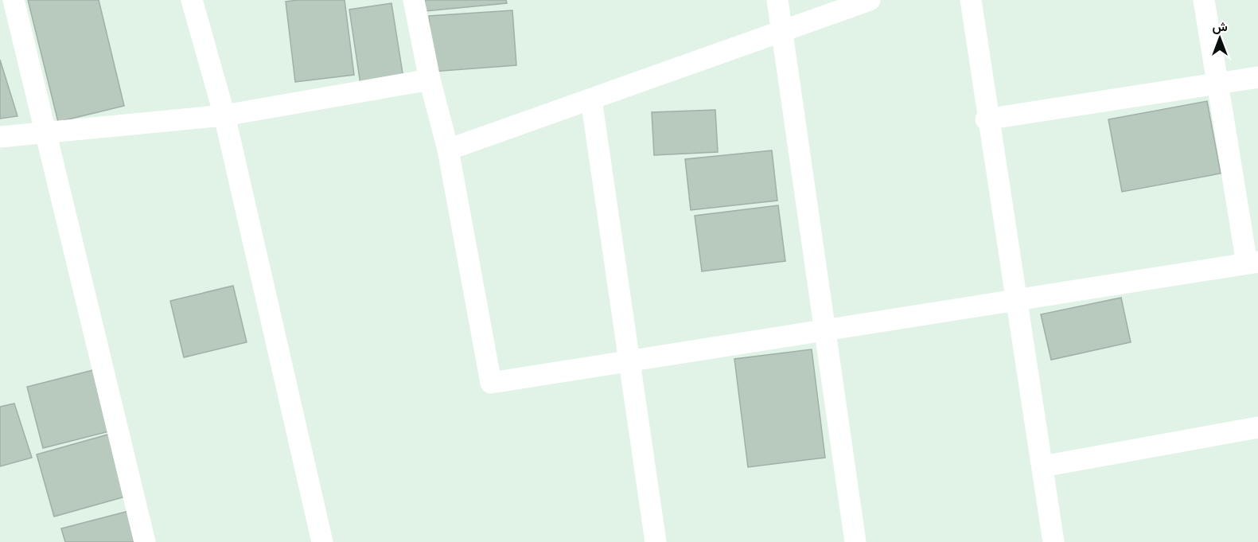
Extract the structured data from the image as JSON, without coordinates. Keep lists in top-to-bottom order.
{
  "north": "top"
}
